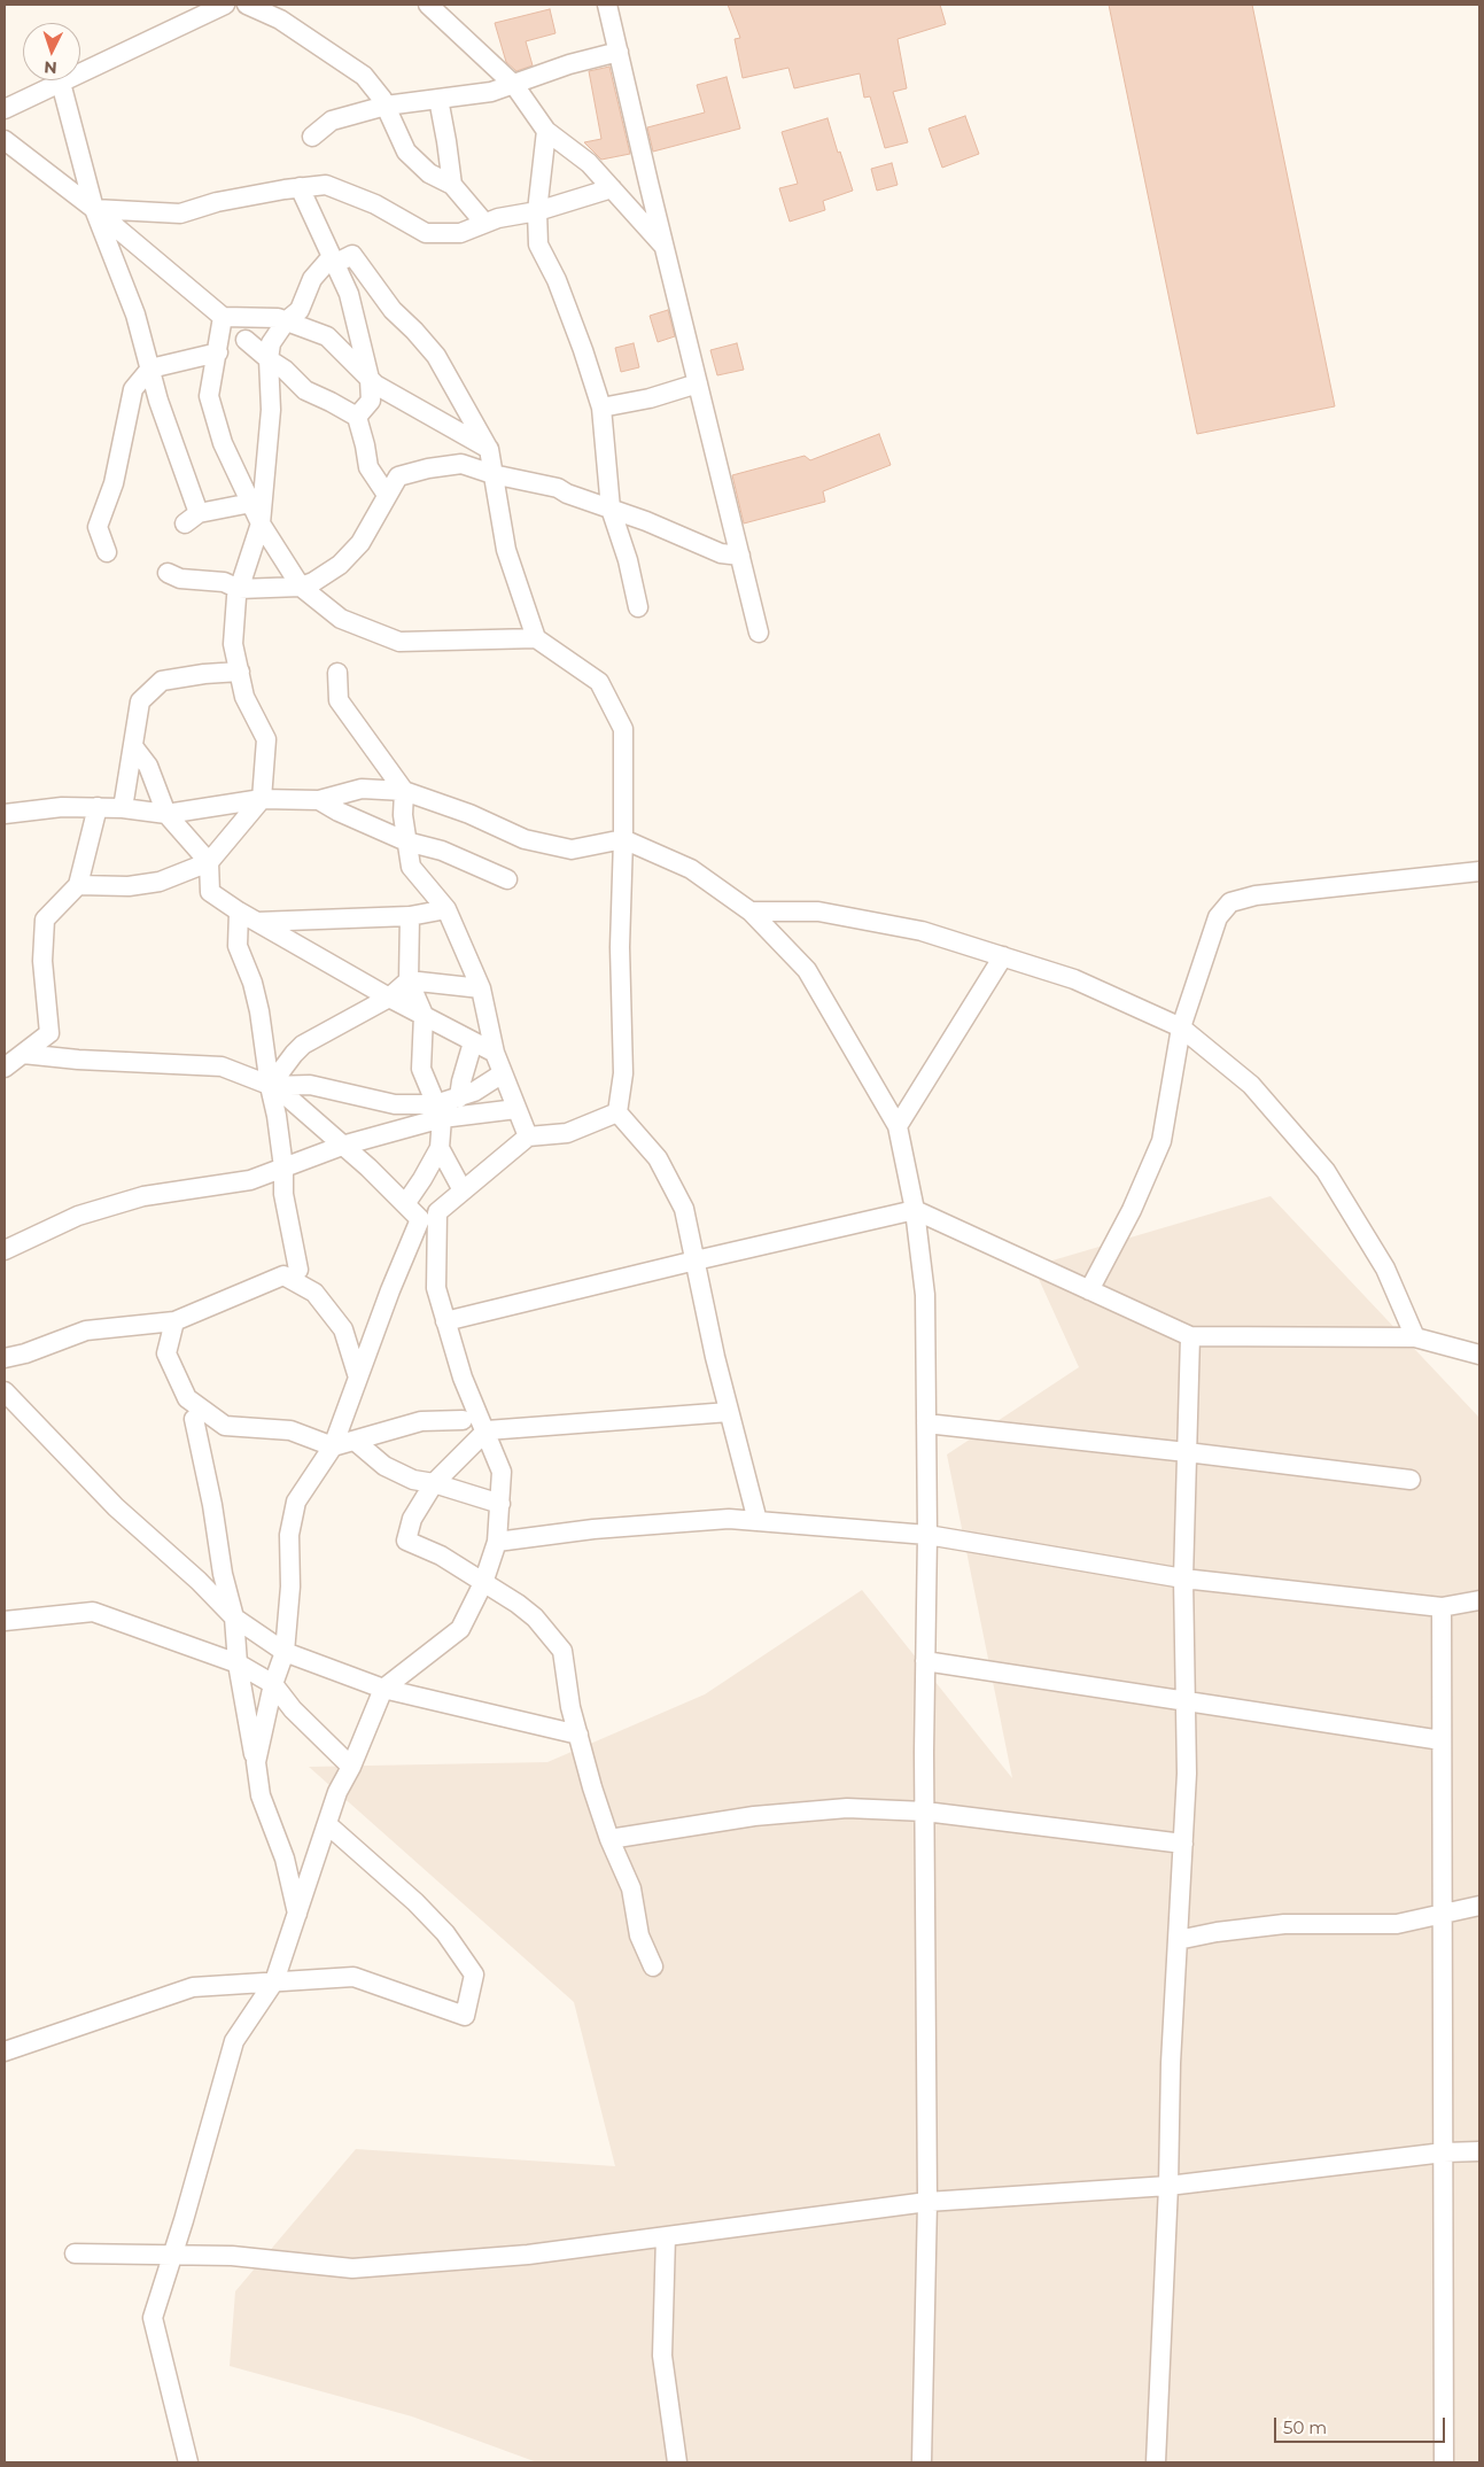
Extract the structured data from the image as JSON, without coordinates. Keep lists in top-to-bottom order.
{
  "scale_bar": "50 m",
  "north": "bottom"
}
